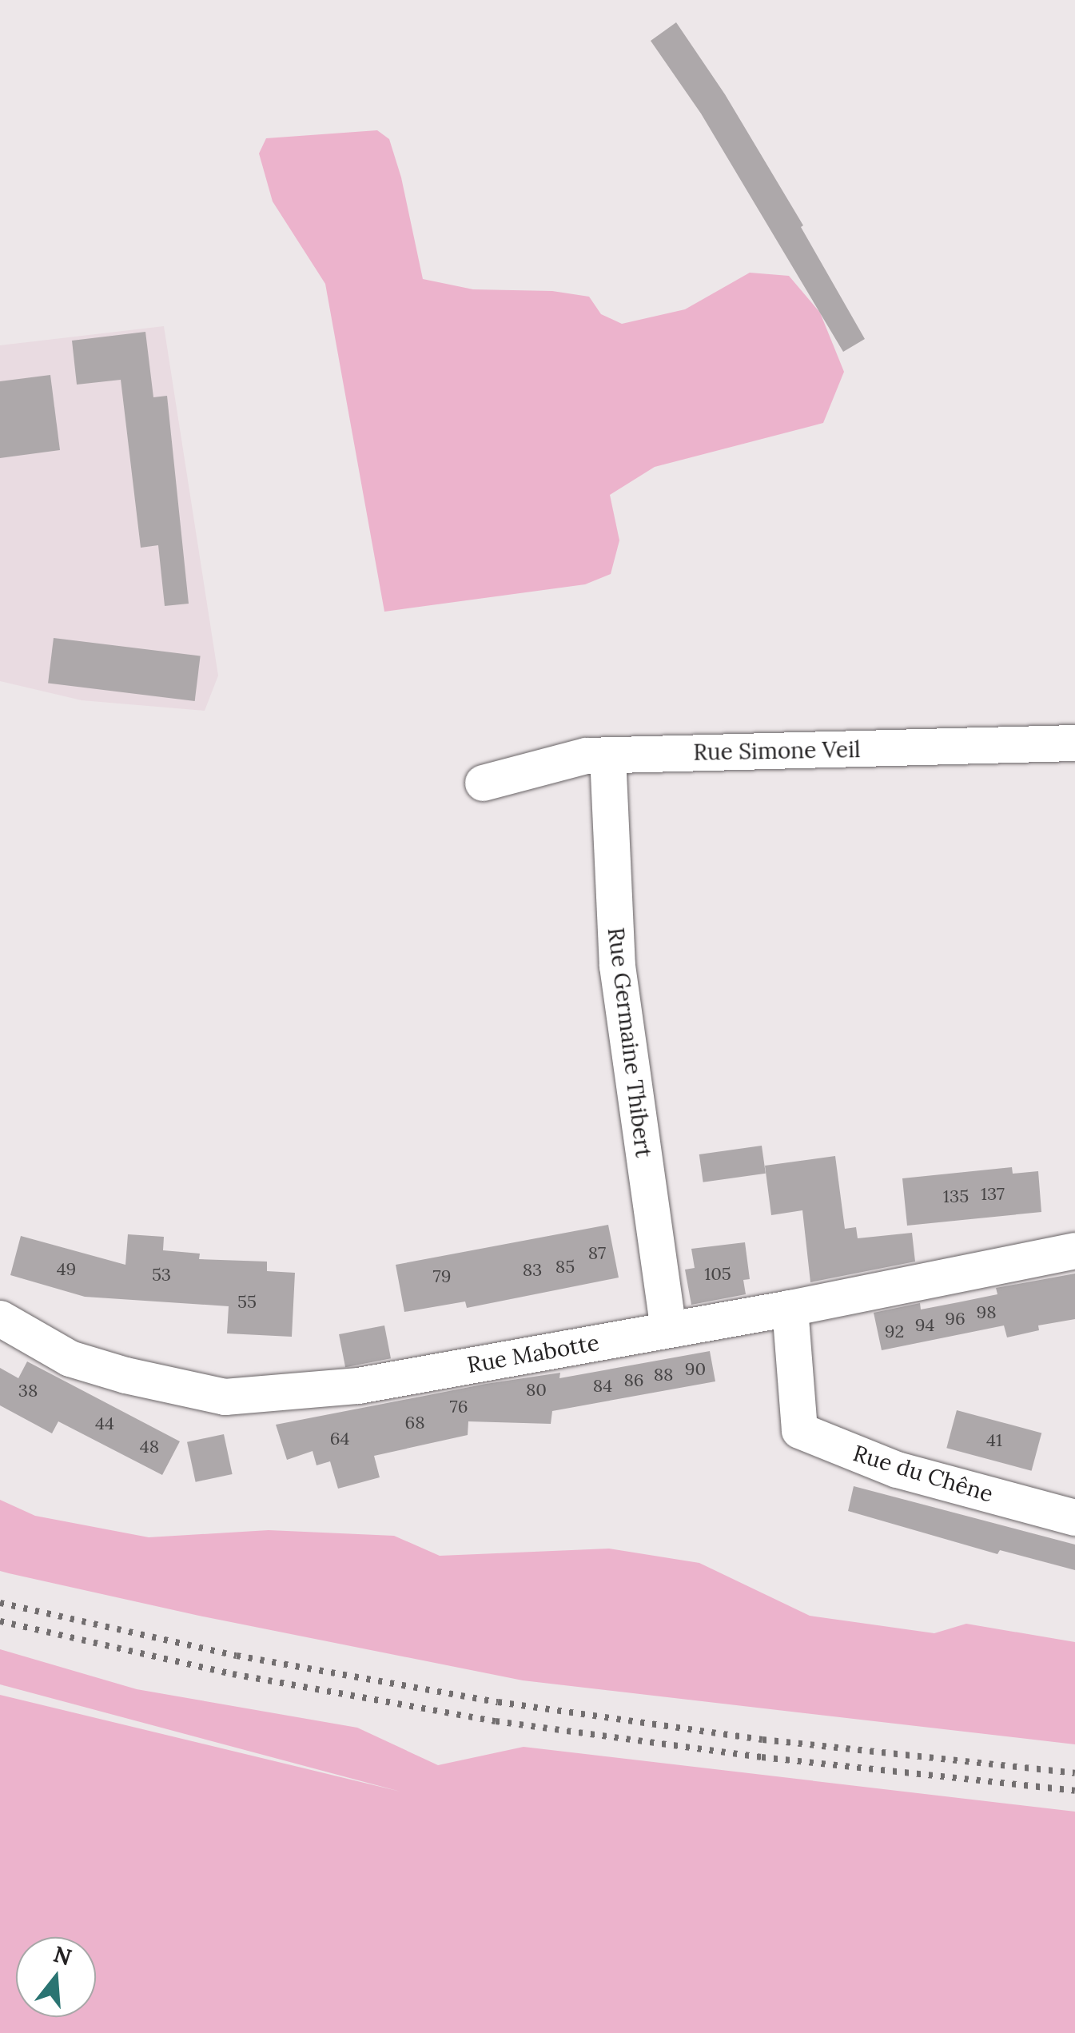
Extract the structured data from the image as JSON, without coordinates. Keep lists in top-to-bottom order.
{
  "streets": {
    "street": [
      "Rue Simone Veil",
      "Rue Germaine Thibert",
      "Rue Mabotte",
      "Rue du Chêne"
    ]
  },
  "crossings": [
    ["Rue Simone Veil", "Rue Germaine Thibert"],
    ["Rue Germaine Thibert", "Rue Mabotte"],
    ["Rue Mabotte", "Rue du Chêne"]
  ],
  "house_numbers": [
    "137",
    "135",
    "87",
    "85",
    "49",
    "83",
    "105",
    "53",
    "79",
    "55",
    "98",
    "96",
    "94",
    "92",
    "90",
    "88",
    "86",
    "84",
    "80",
    "38",
    "76",
    "68",
    "44",
    "64",
    "41",
    "48"
  ],
  "north": "top"
}
